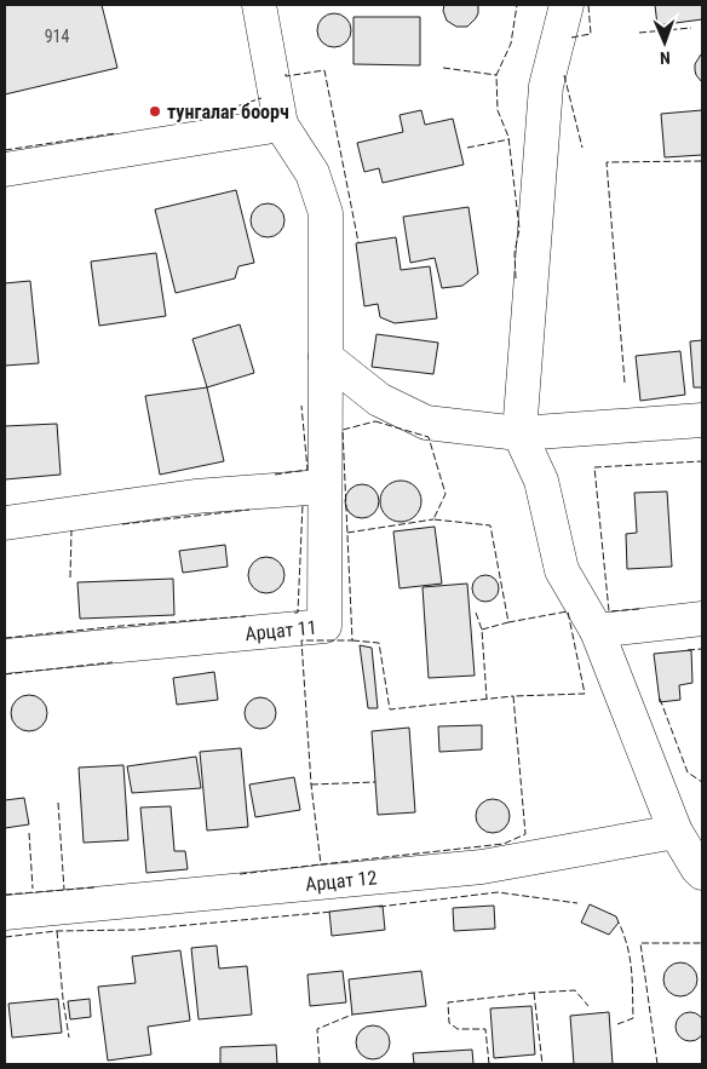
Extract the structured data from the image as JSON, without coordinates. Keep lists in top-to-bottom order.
{
  "streets": {
    "street": ["Арцат 11", "Арцат 12"]
  },
  "places": ["тунгалаг боорч"],
  "house_numbers": ["914"],
  "north": "bottom"
}
